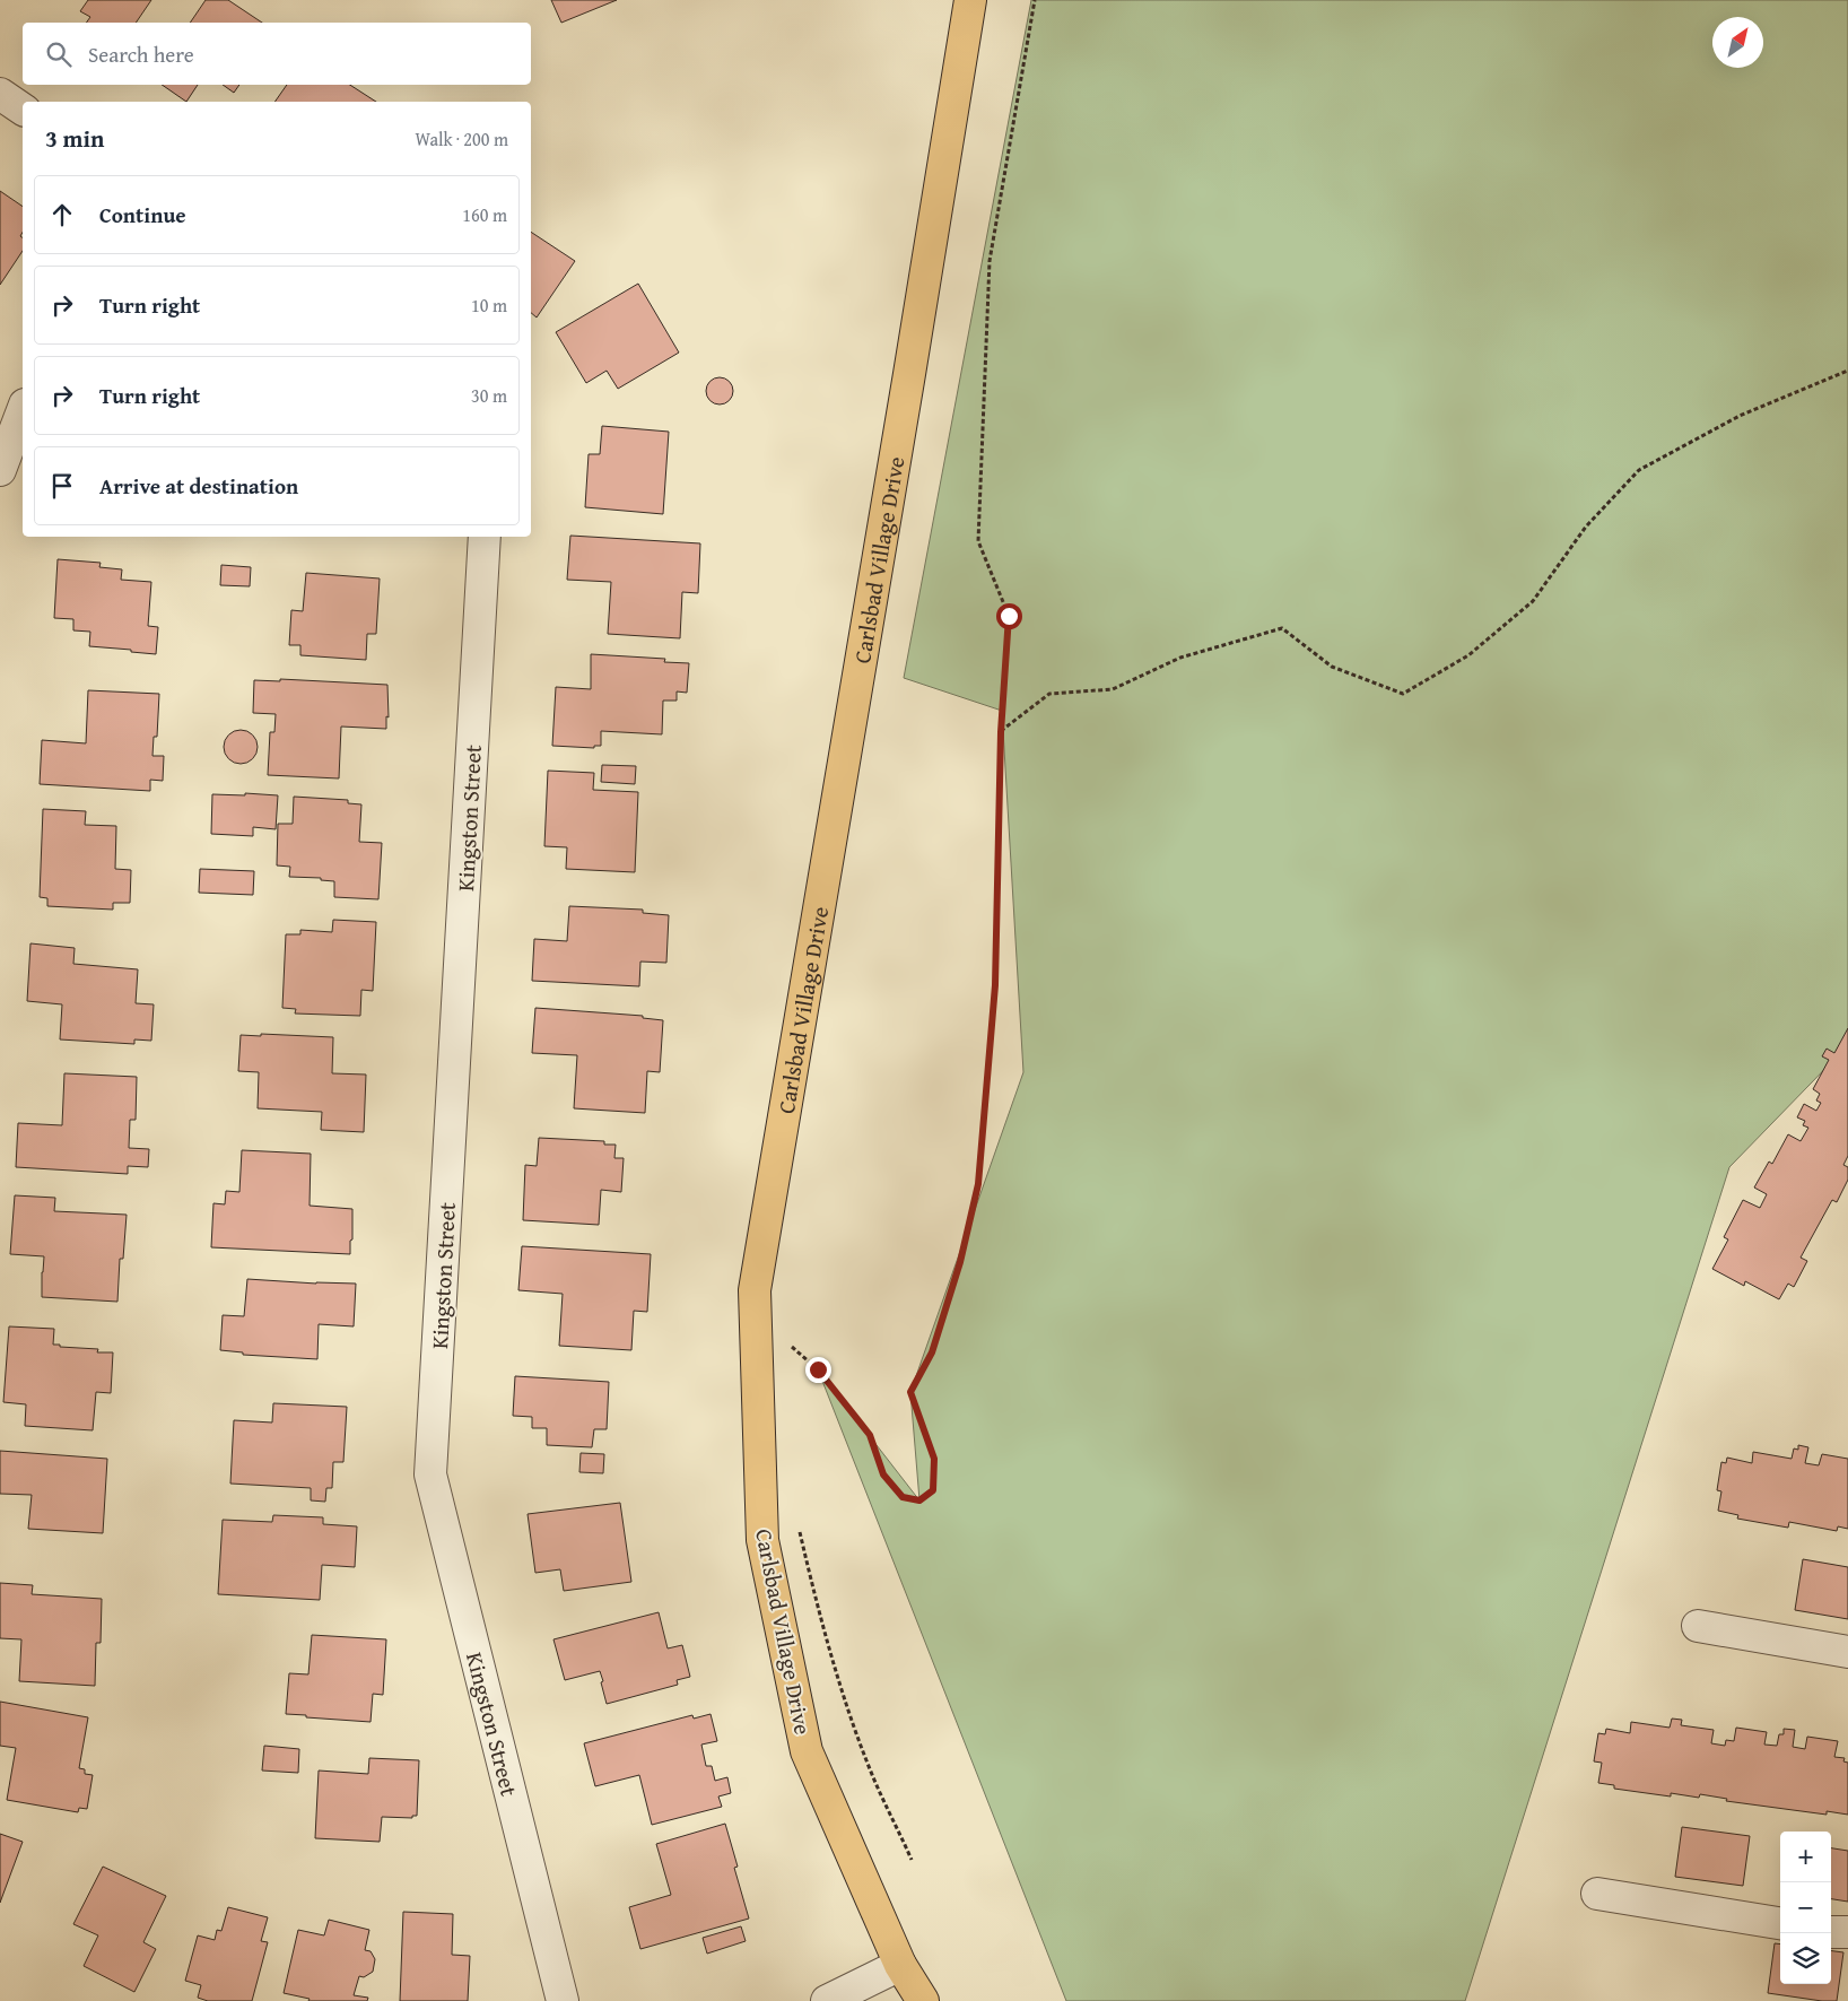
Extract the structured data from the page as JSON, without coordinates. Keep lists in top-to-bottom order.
{
  "streets": {
    "main road": ["Carlsbad Village Drive"],
    "street": ["Kingston Street"]
  },
  "north": "top right",
  "page": {
    "search": "Search here",
    "heading": ["3 min", "Walk · 200 m"],
    "list": [
      ["Continue", "160 m"],
      ["Turn right", "10 m"],
      ["Turn right", "30 m"],
      "Arrive at destination"
    ],
    "map_buttons": ["+", "−"]
  }
}
